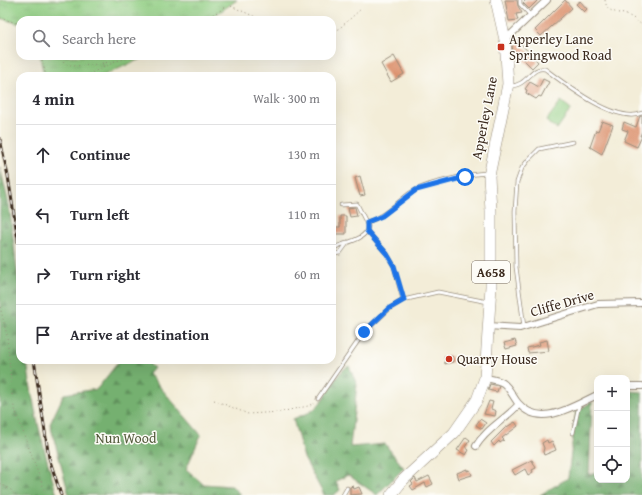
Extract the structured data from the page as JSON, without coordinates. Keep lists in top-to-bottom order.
{
  "streets": {
    "highway": ["Apperley Lane", "A658"],
    "street": ["Cliffe Drive"]
  },
  "crossings": [
    ["Apperley Lane", "Cliffe Drive"]
  ],
  "parks": ["Nun Wood"],
  "places": {
    "transit": ["Apperley Lane Springwood Road"],
    "other": ["Quarry House"]
  },
  "page": {
    "search": "Search here",
    "heading": ["4 min", "Walk · 300 m"],
    "list": [
      ["Continue", "130 m"],
      ["Turn left", "110 m"],
      ["Turn right", "60 m"],
      "Arrive at destination"
    ],
    "map_buttons": ["+", "−"]
  }
}
